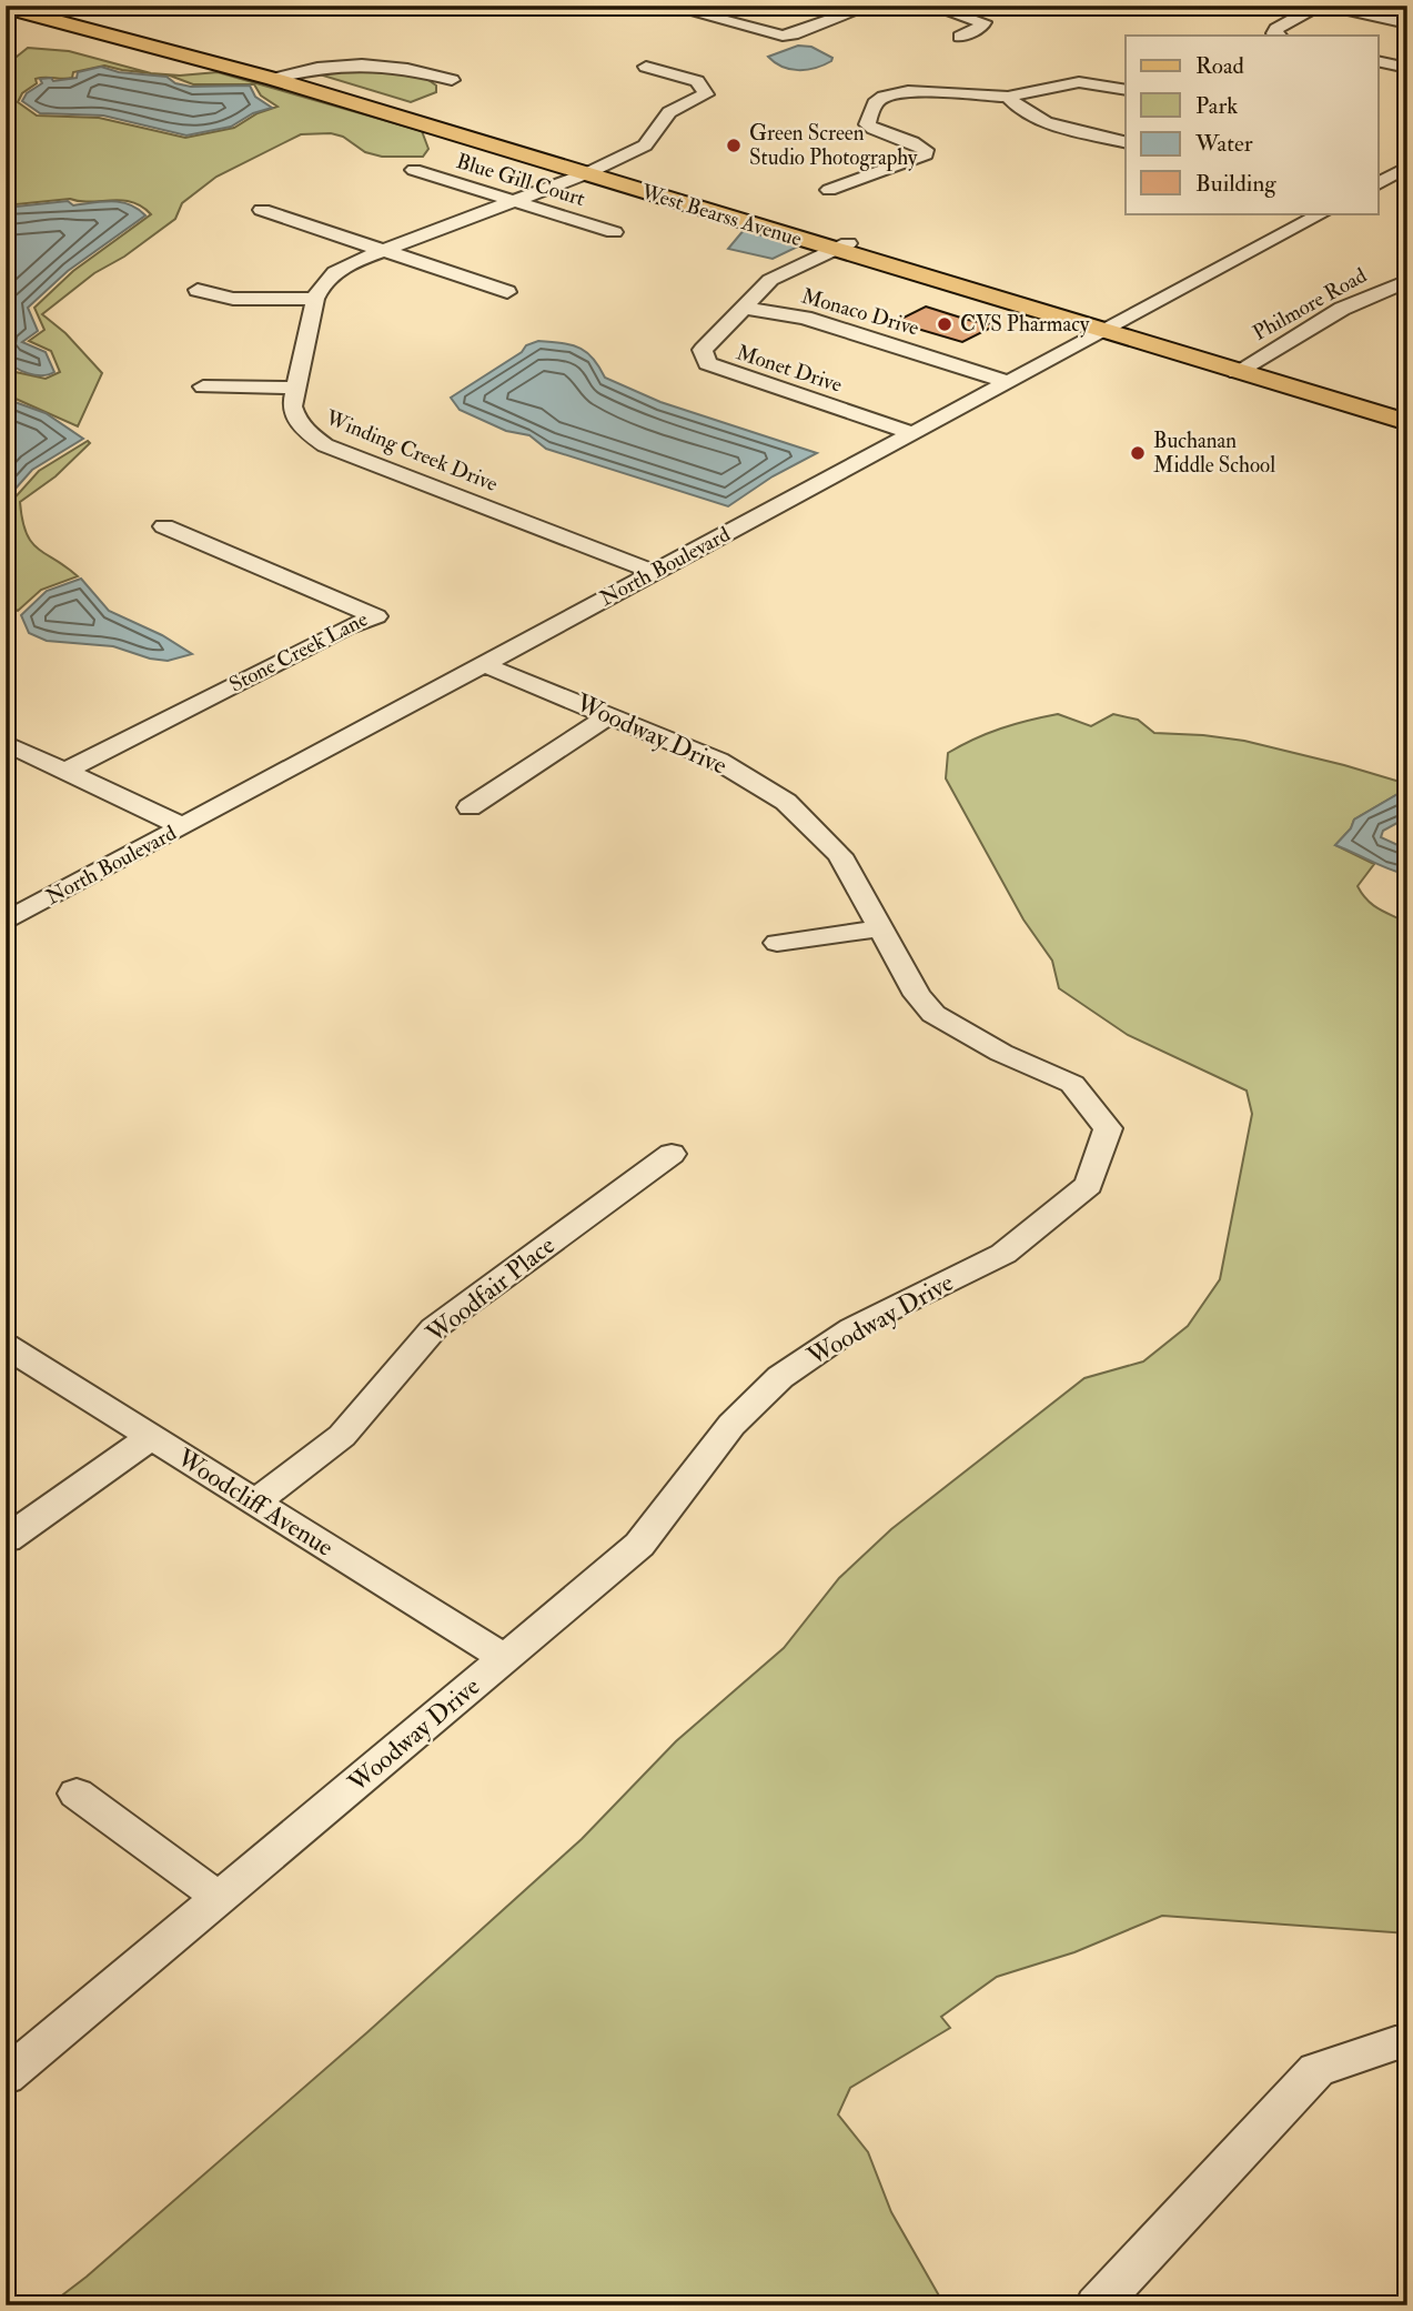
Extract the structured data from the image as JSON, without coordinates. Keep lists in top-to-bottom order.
{
  "streets": {
    "main road": ["West Bearss Avenue"],
    "street": [
      "Blue Gill Court",
      "Philmore Road",
      "Monaco Drive",
      "Monet Drive",
      "Winding Creek Drive",
      "North Boulevard",
      "Stone Creek Lane",
      "Woodway Drive",
      "Woodfair Place",
      "Woodcliff Avenue"
    ]
  },
  "crossings": [
    ["Blue Gill Court", "Winding Creek Drive"],
    ["West Bearss Avenue", "Philmore Road"],
    ["West Bearss Avenue", "Monet Drive"],
    ["West Bearss Avenue", "Winding Creek Drive"],
    ["West Bearss Avenue", "North Boulevard"],
    ["Monaco Drive", "Monet Drive"],
    ["Monaco Drive", "North Boulevard"],
    ["Monet Drive", "North Boulevard"],
    ["Winding Creek Drive", "North Boulevard"],
    ["North Boulevard", "Woodway Drive"],
    ["Woodway Drive", "Woodcliff Avenue"],
    ["Woodfair Place", "Woodcliff Avenue"]
  ],
  "places": ["Green Screen Studio Photography", "CVS Pharmacy", "Buchanan Middle School"],
  "legend": [
    "Road",
    "Park",
    "Water",
    "Building"
  ]
}
